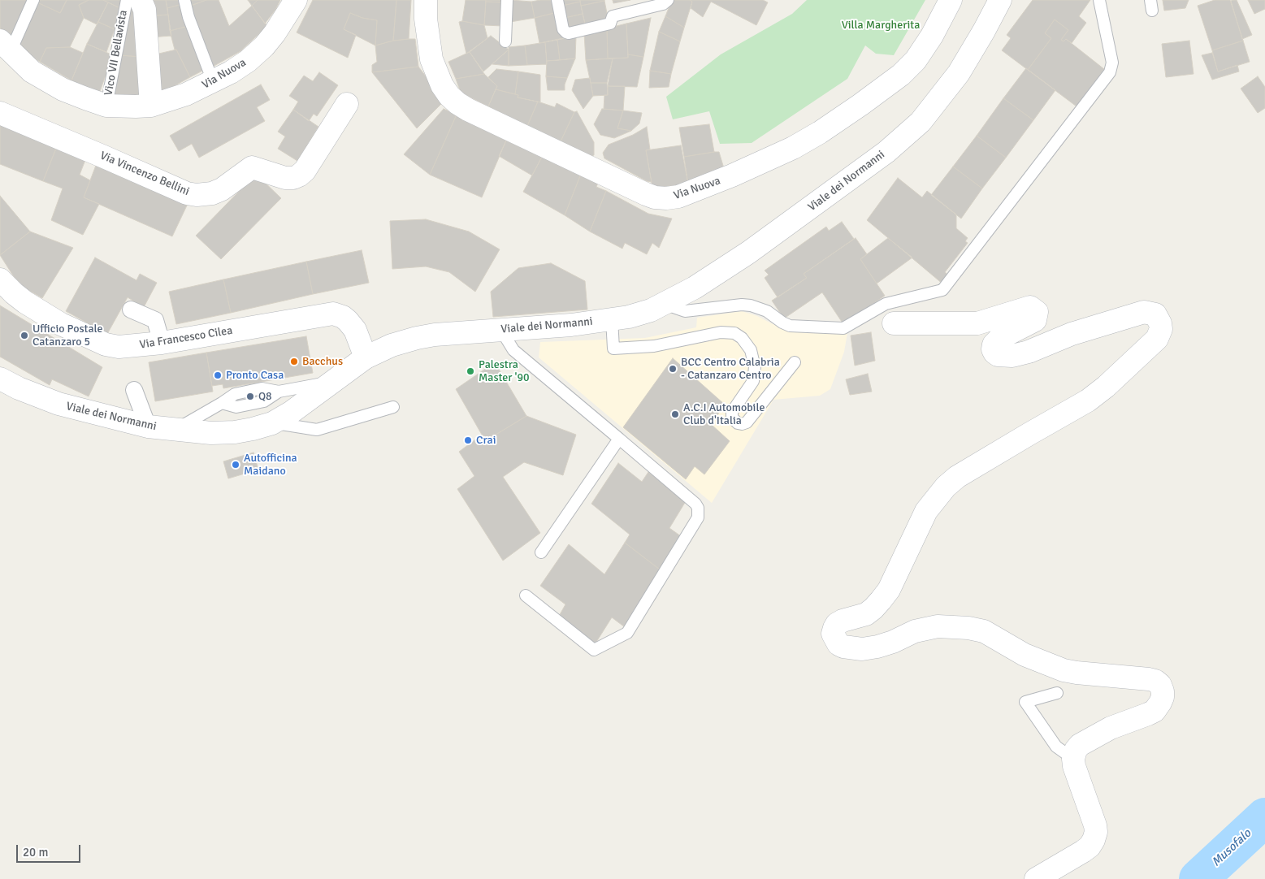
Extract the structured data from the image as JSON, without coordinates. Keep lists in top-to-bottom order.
{
  "streets": {
    "street": [
      "Via Nuova",
      "Via Vincenzo Bellini",
      "Viale dei Normanni",
      "Via Francesco Cilea"
    ],
    "lane": ["Vico VII Bellavista"]
  },
  "crossings": [
    ["Vico VII Bellavista", "Via Nuova"],
    ["Viale dei Normanni", "Via Francesco Cilea"]
  ],
  "water": ["Musofalo"],
  "parks": ["Villa Margherita"],
  "places": [
    "Ufficio Postale Catanzaro 5",
    "Bacchus",
    "BCC Centro Calabria - Catanzaro Centro",
    "Palestra Master '90",
    "Pronto Casa",
    "Q8",
    "A.C.I Automobile Club d'Italia",
    "Crai",
    "Autofficina Maidano"
  ],
  "scale_bar": "20 m"
}
